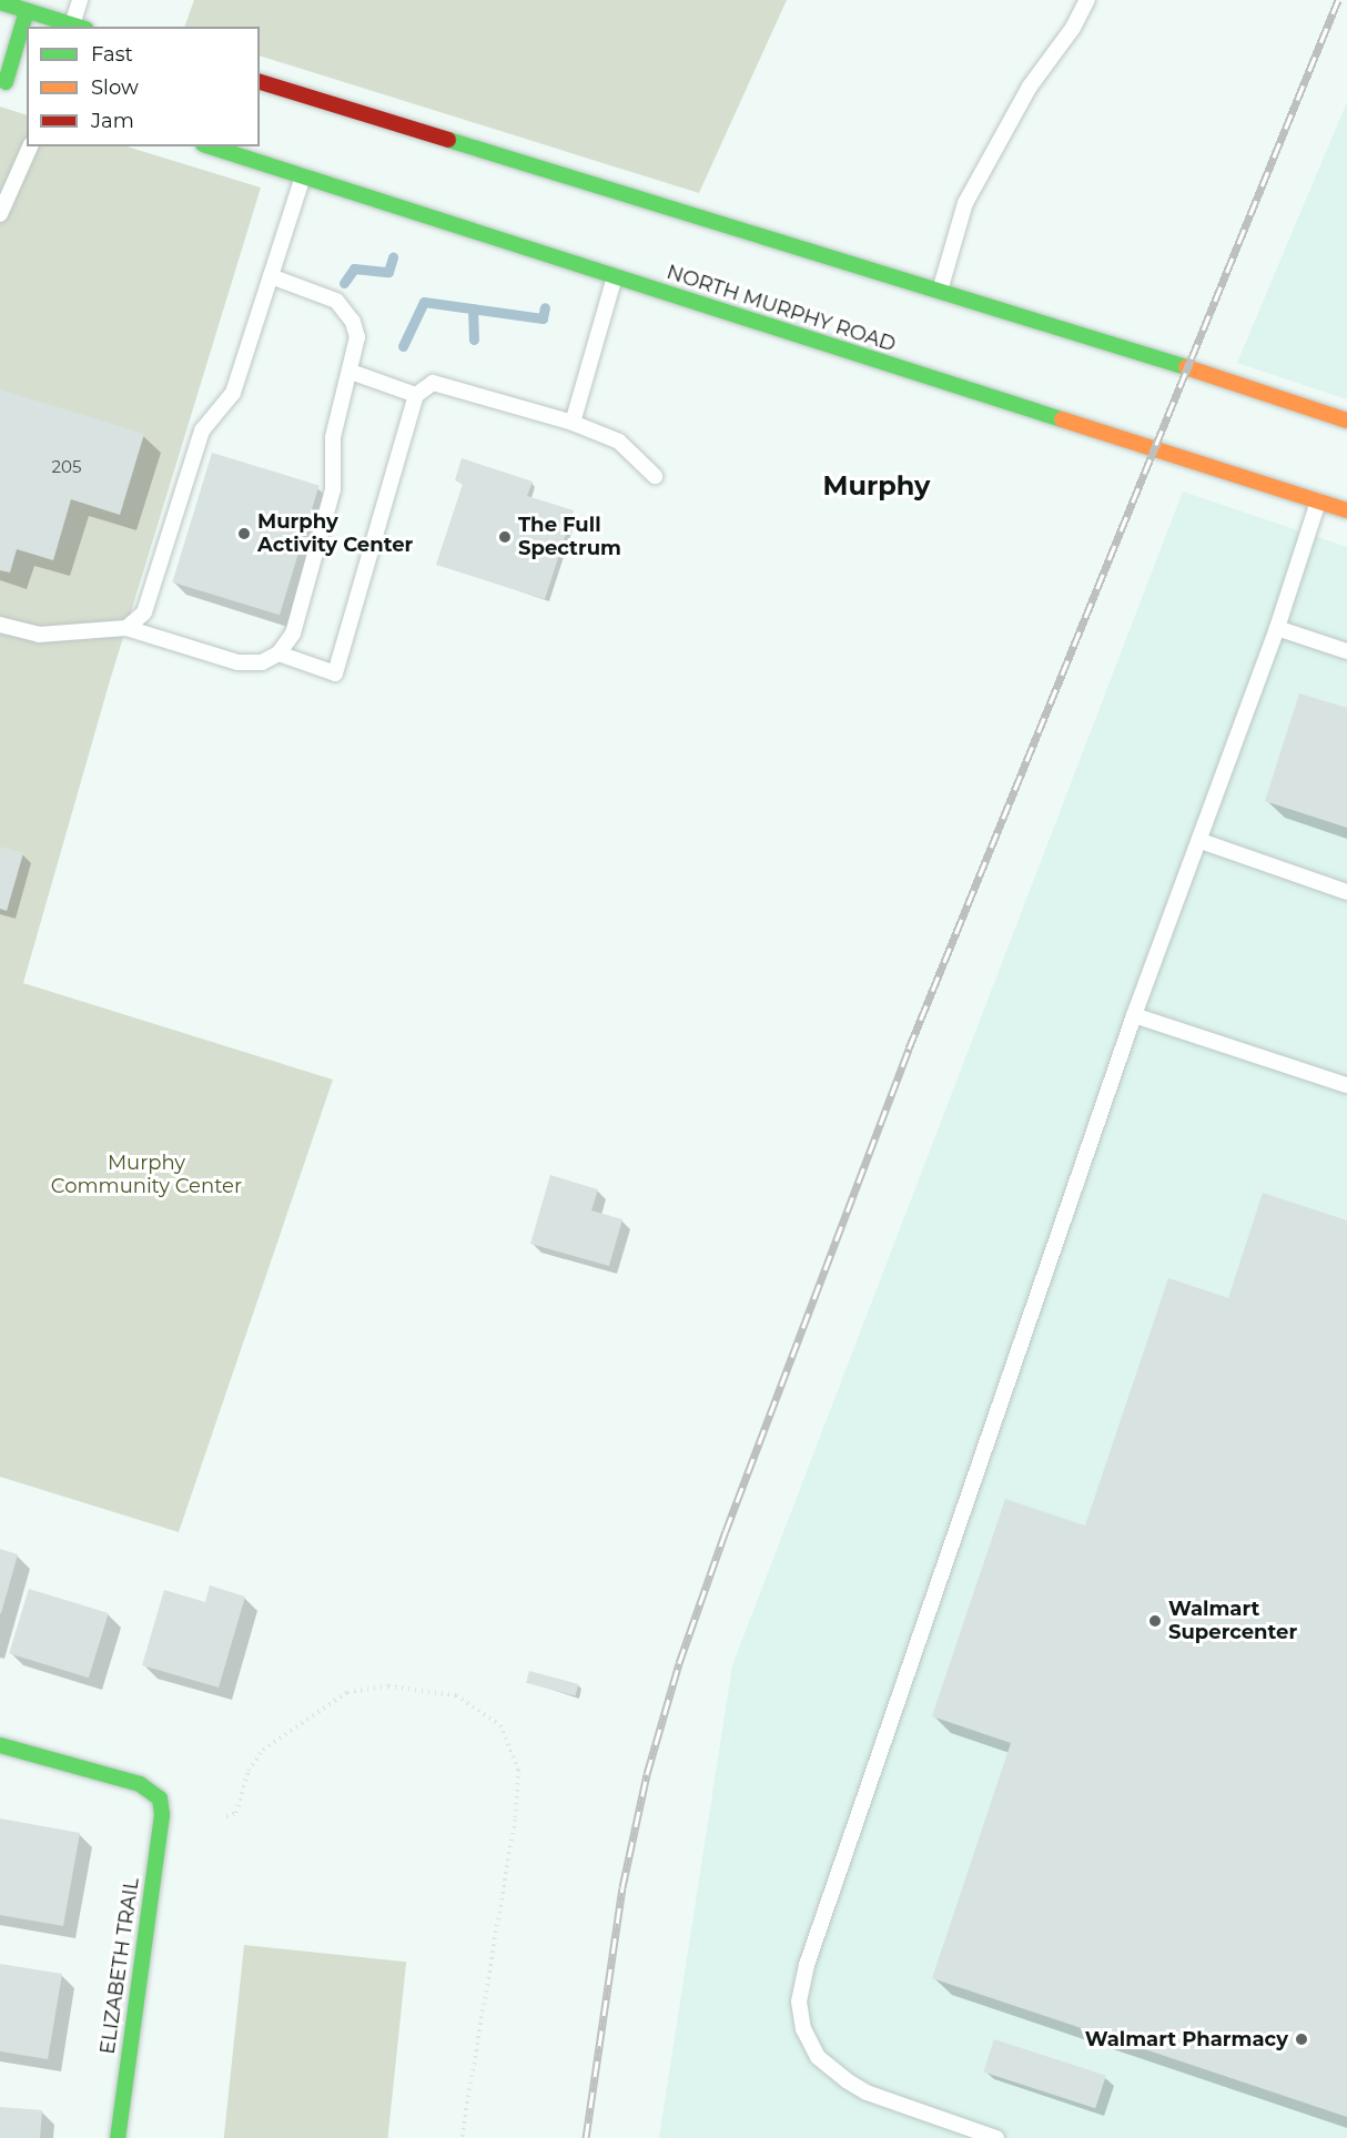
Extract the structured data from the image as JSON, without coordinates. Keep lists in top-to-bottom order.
{
  "streets": {
    "main road": ["NORTH MURPHY ROAD", "ELIZABETH TRAIL"]
  },
  "districts": ["Murphy"],
  "parks": ["Murphy Community Center"],
  "places": [
    "Murphy Activity Center",
    "The Full Spectrum",
    "Walmart Supercenter",
    "Walmart Pharmacy"
  ],
  "house_numbers": ["205"],
  "legend": ["Fast", "Slow", "Jam"]
}
